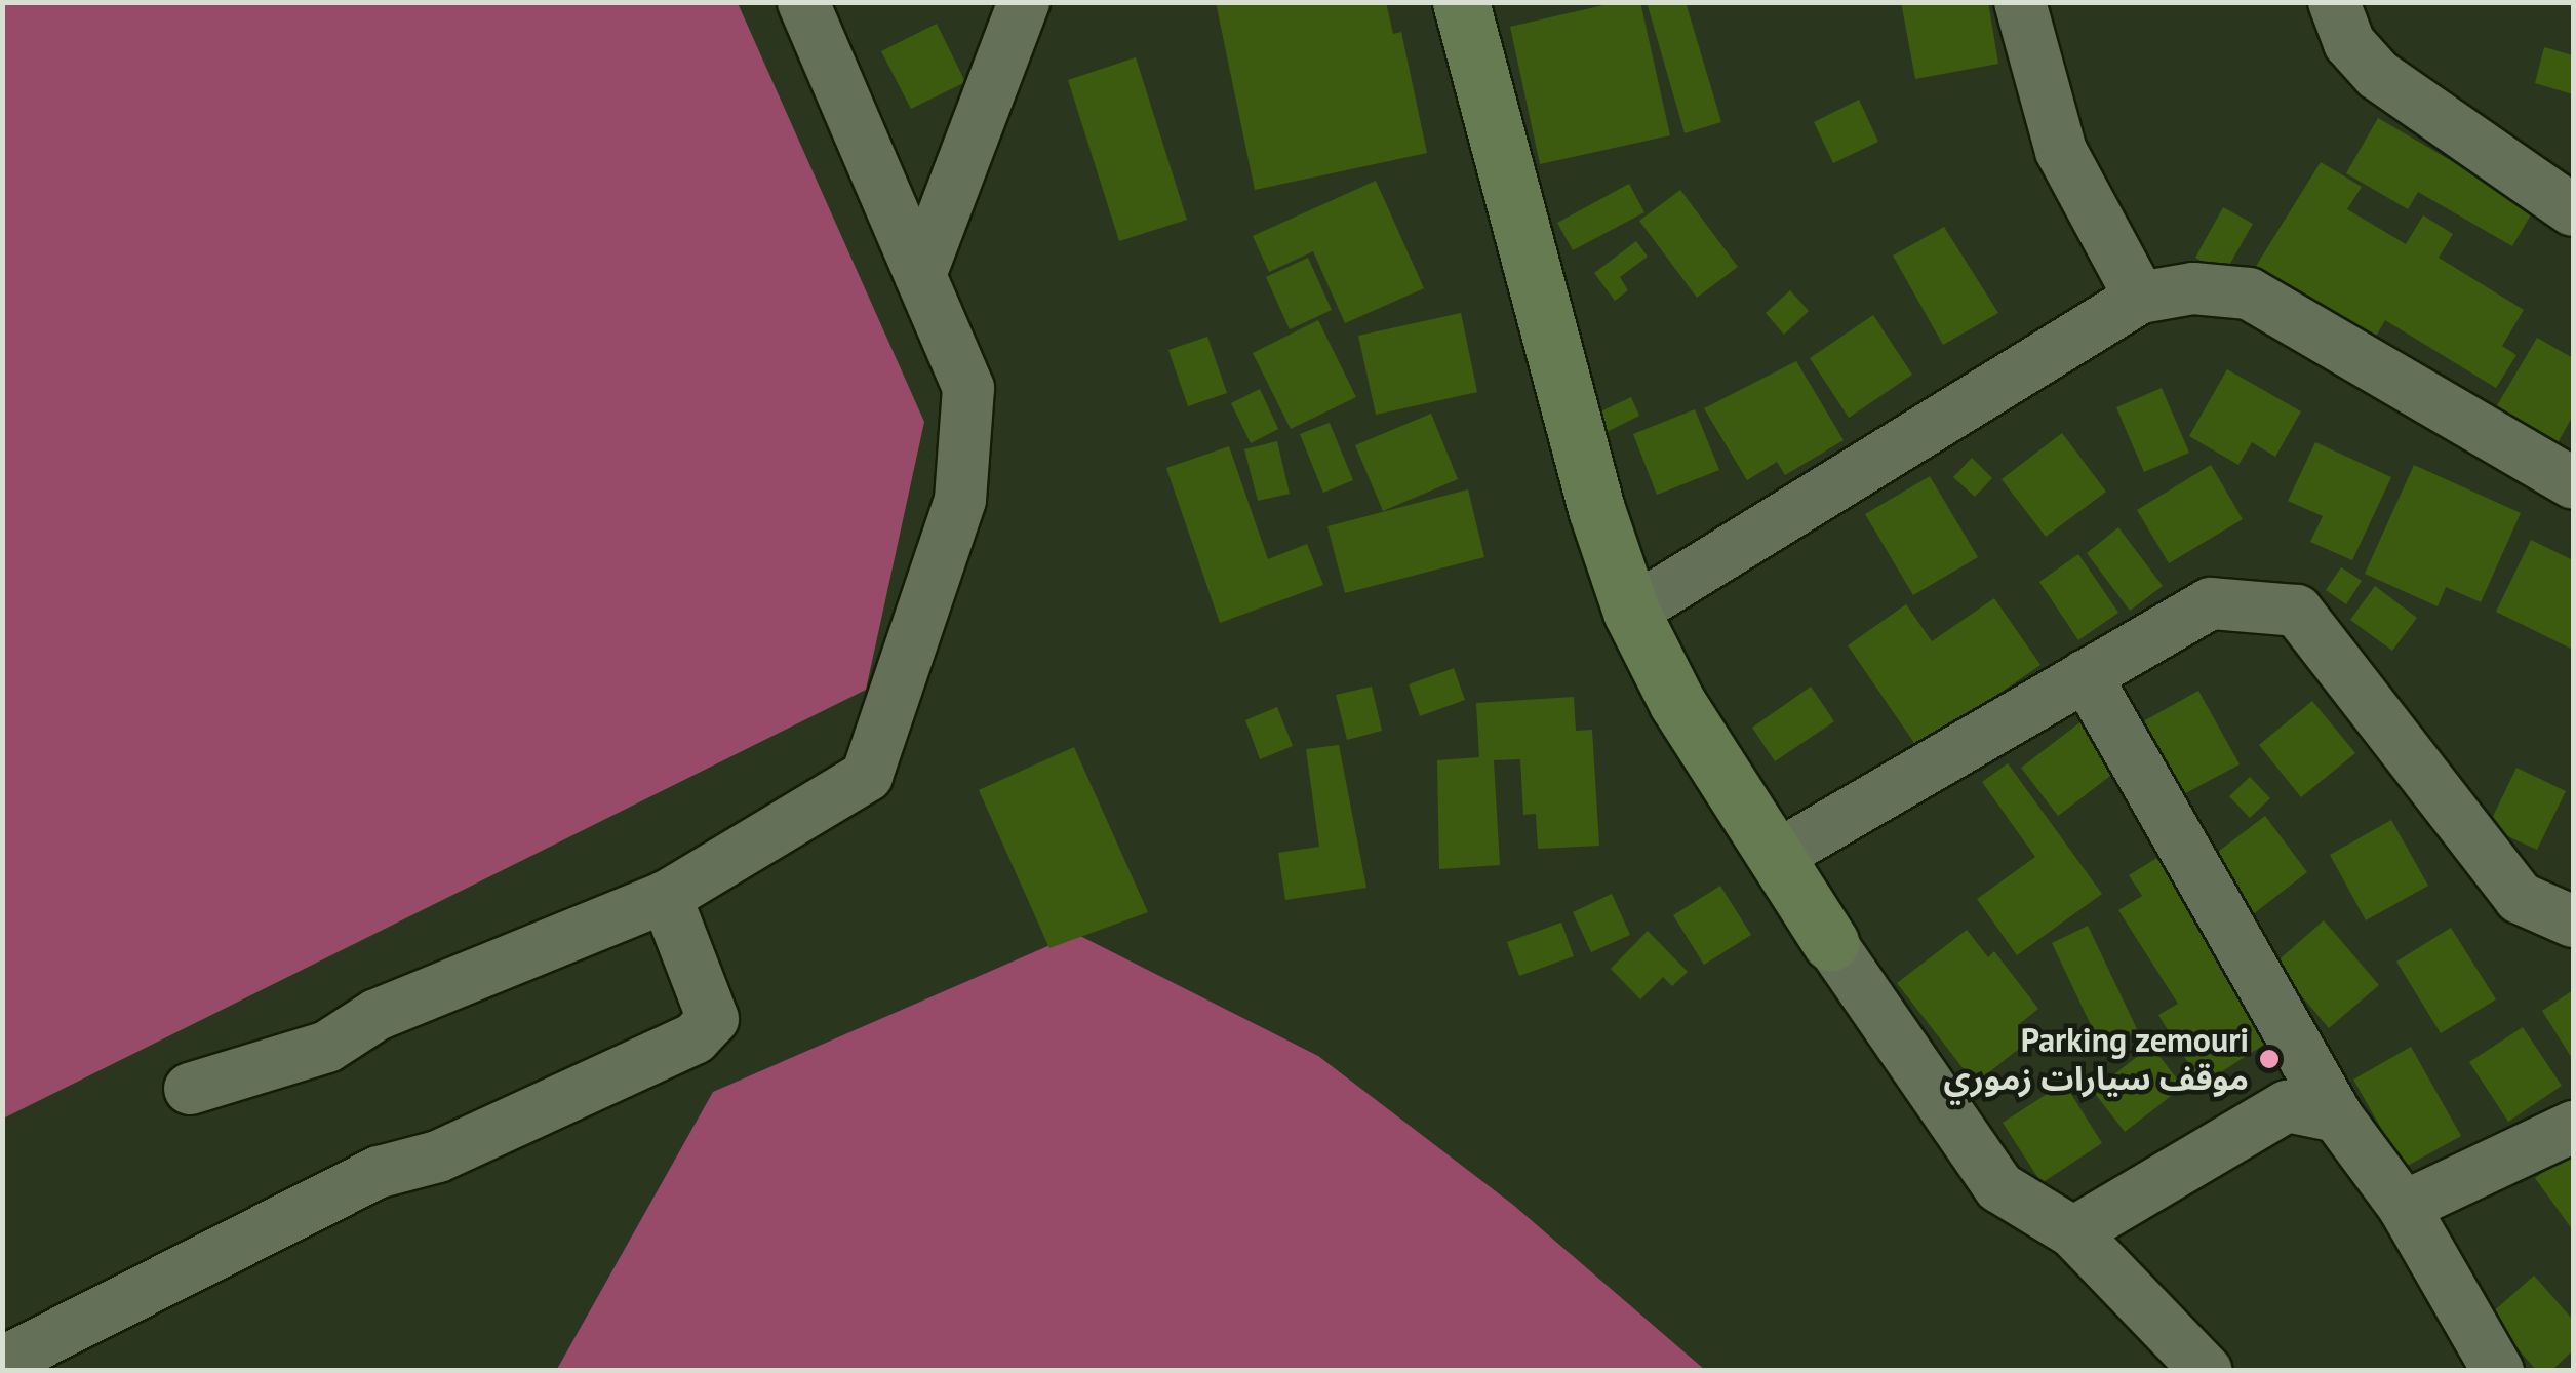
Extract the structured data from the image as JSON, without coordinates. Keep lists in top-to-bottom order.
{
  "places": ["Parking zemouri موقف سيارات زموري"]
}
